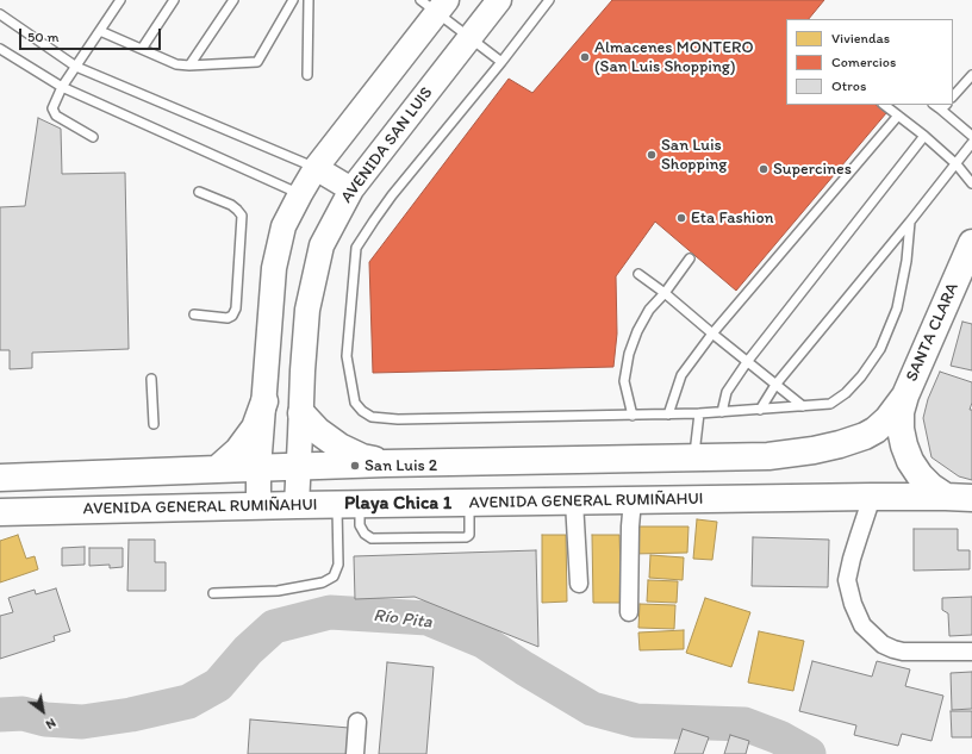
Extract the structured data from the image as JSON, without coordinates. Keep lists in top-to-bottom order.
{
  "streets": {
    "highway": ["SANTA CLARA", "AVENIDA GENERAL RUMIÑAHUI"],
    "main road": ["AVENIDA SAN LUIS"]
  },
  "crossings": [
    ["AVENIDA SAN LUIS", "AVENIDA GENERAL RUMIÑAHUI"],
    ["SANTA CLARA", "AVENIDA GENERAL RUMIÑAHUI"]
  ],
  "districts": ["Playa Chica 1"],
  "water": ["Río Pita"],
  "places": [
    "Almacenes MONTERO (San Luis Shopping)",
    "San Luis Shopping",
    "Supercines",
    "Eta Fashion",
    "San Luis 2"
  ],
  "legend": ["Viviendas", "Comercios", "Otros"],
  "scale_bar": "50 m",
  "north": "bottom right"
}
